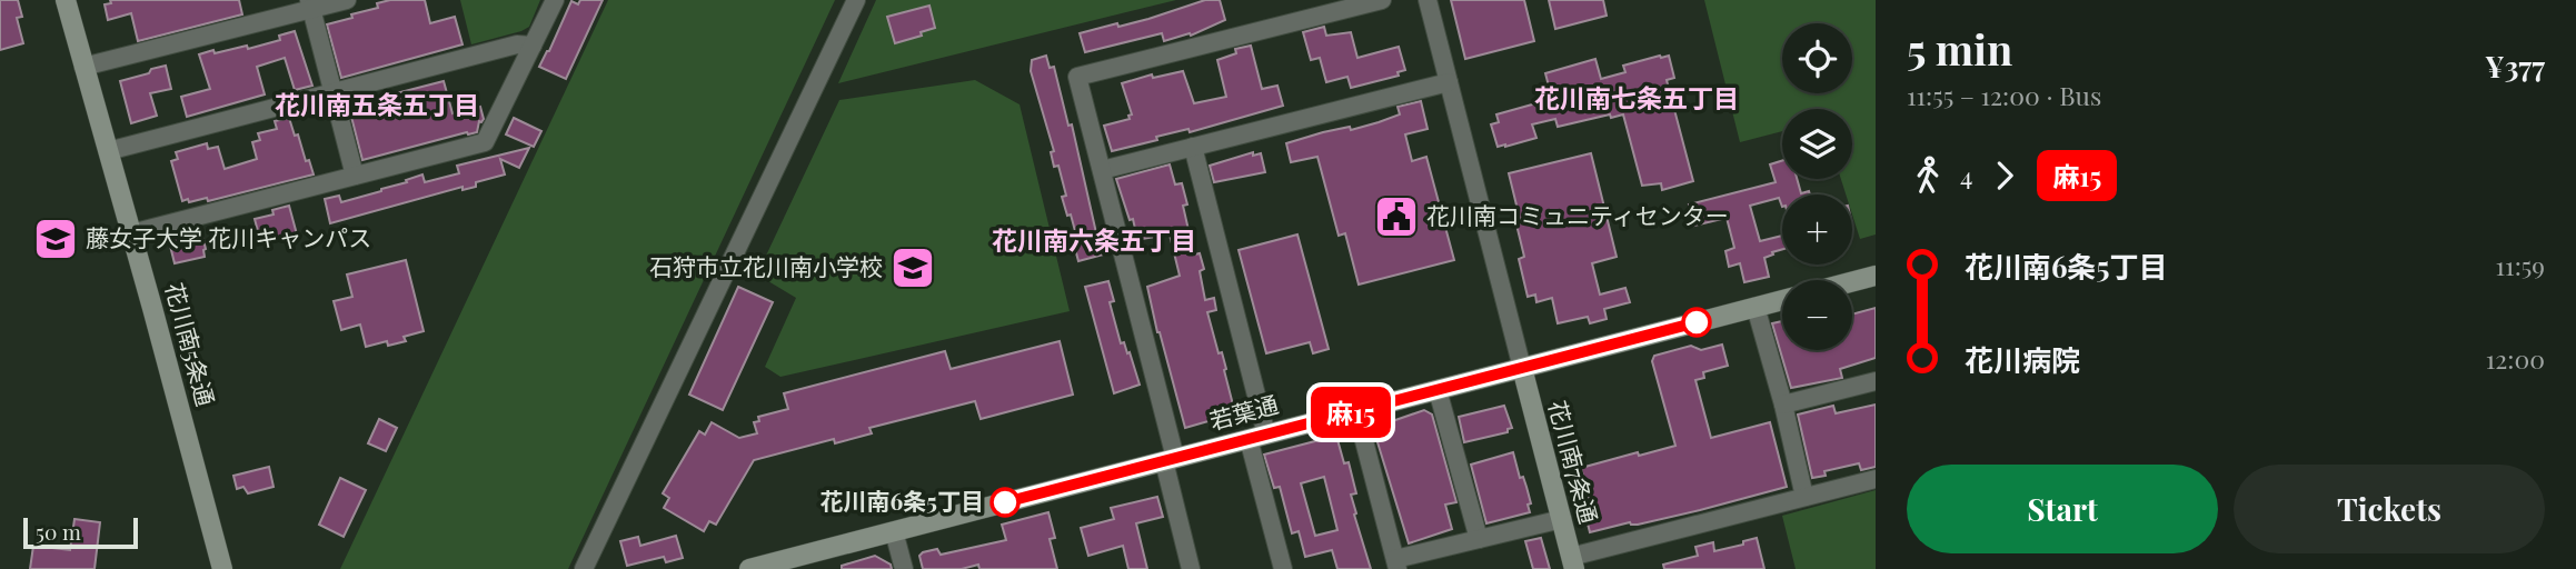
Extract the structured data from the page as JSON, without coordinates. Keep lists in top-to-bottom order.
{
  "streets": {
    "street": ["花川南5条通", "若葉通", "花川南7条通"]
  },
  "crossings": [
    ["若葉通", "花川南7条通"]
  ],
  "districts": ["花川南七条五丁目", "花川南五条五丁目", "花川南六条五丁目"],
  "places": {
    "public building": ["花川南コミュニティセンター"],
    "school or university": ["藤女子大学 花川キャンパス", "石狩市立花川南小学校"],
    "other": ["花川南6条5丁目"]
  },
  "lines": ["bus line 麻15"],
  "scale_bar": "50 m",
  "page": {
    "on_map": "麻15",
    "heading": ["5 min", "11:55 – 12:00 · Bus", "¥377"],
    "map_buttons": ["+", "−"],
    "legs": ["4", "麻15"],
    "list": [
      {
        "name": "花川南6条5丁目",
        "value": "11:59"
      },
      {
        "name": "花川病院",
        "value": "12:00"
      }
    ],
    "buttons": ["Start", "Tickets"],
    "scale": "50 m"
  }
}
